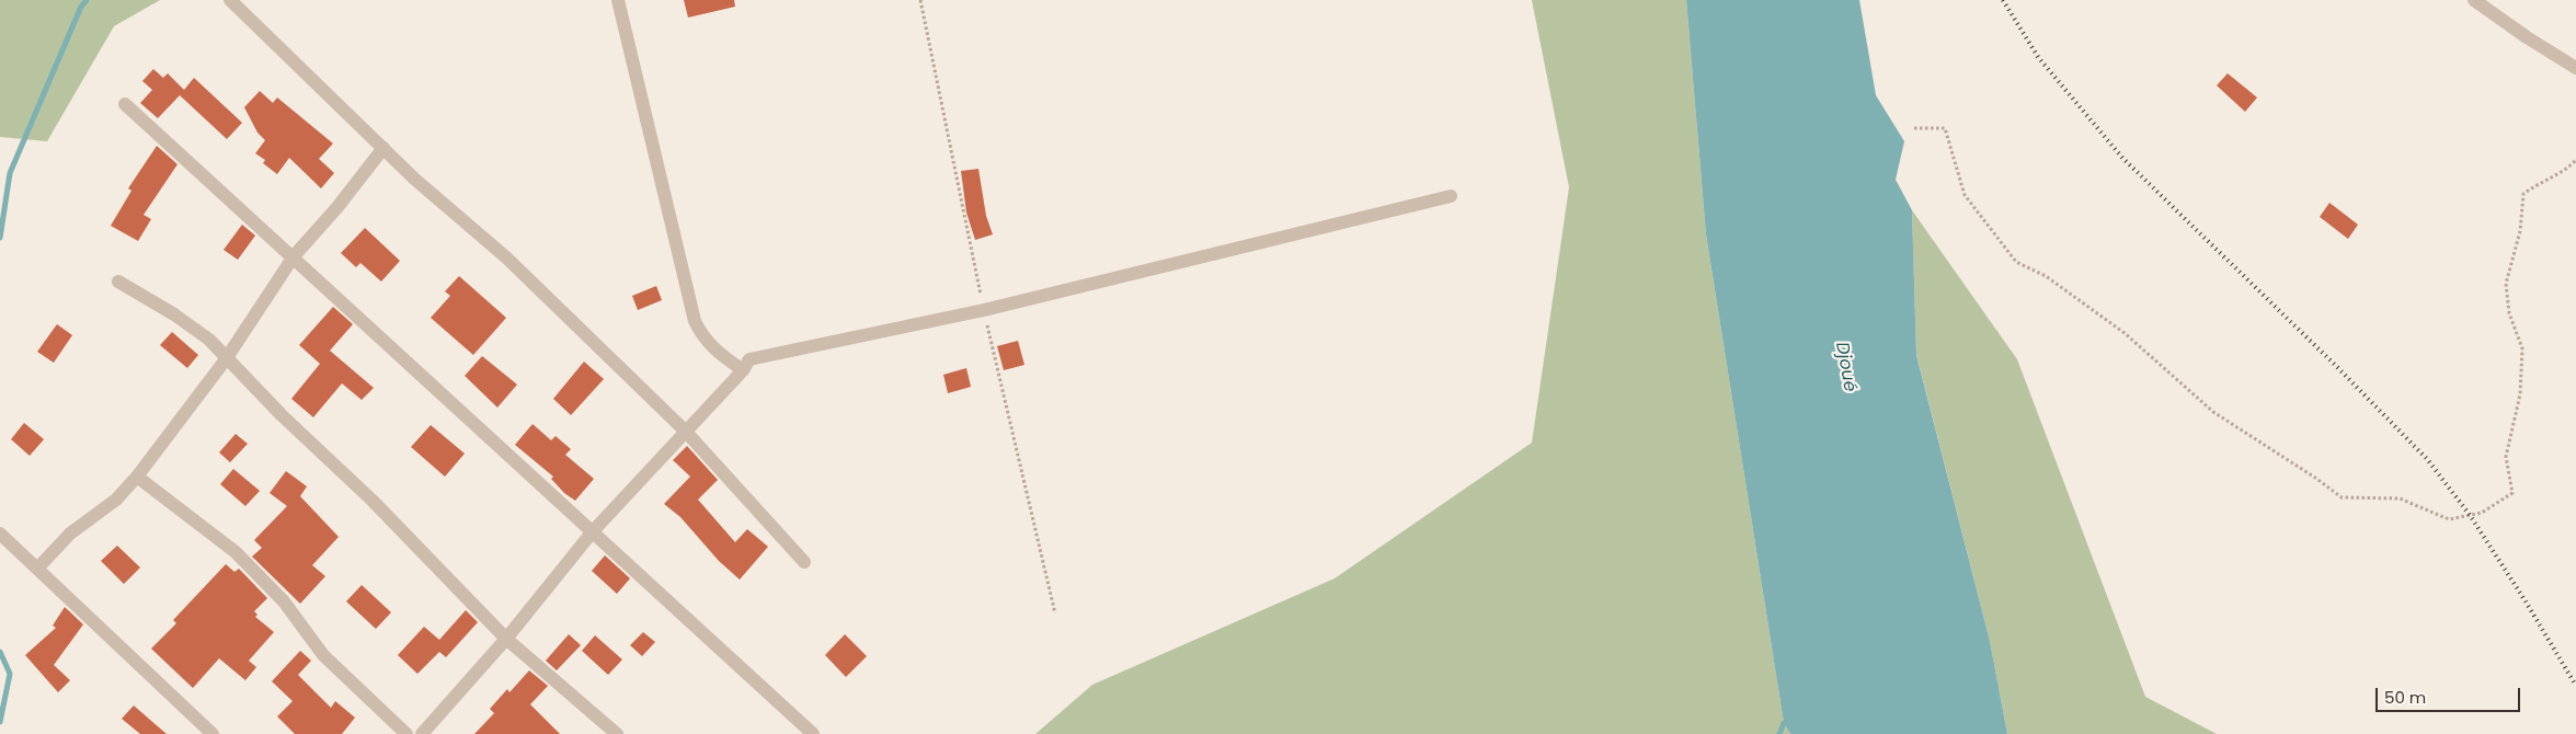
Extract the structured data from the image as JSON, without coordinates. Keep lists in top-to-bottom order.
{
  "water": ["Djoué"],
  "scale_bar": "50 m"
}
